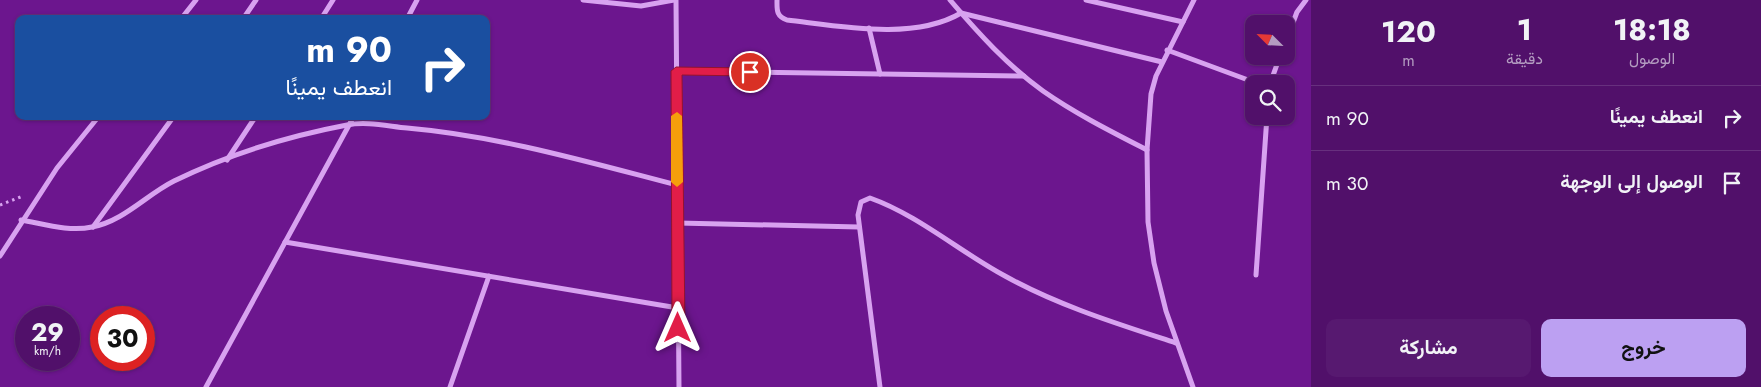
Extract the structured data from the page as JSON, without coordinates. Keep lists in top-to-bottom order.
{
  "north": "top left",
  "page": {
    "eta": [
      "18:18",
      "الوصول",
      "1",
      "دقيقة",
      "120",
      "m"
    ],
    "turn": ["90 m", "انعطف يمينًا"],
    "list": [
      {
        "name": "انعطف يمينًا",
        "value": "90 m"
      },
      {
        "name": "الوصول إلى الوجهة",
        "value": "30 m"
      }
    ],
    "speed": "29 km/h",
    "limit": "30",
    "buttons": ["خروج", "مشاركة"]
  }
}
